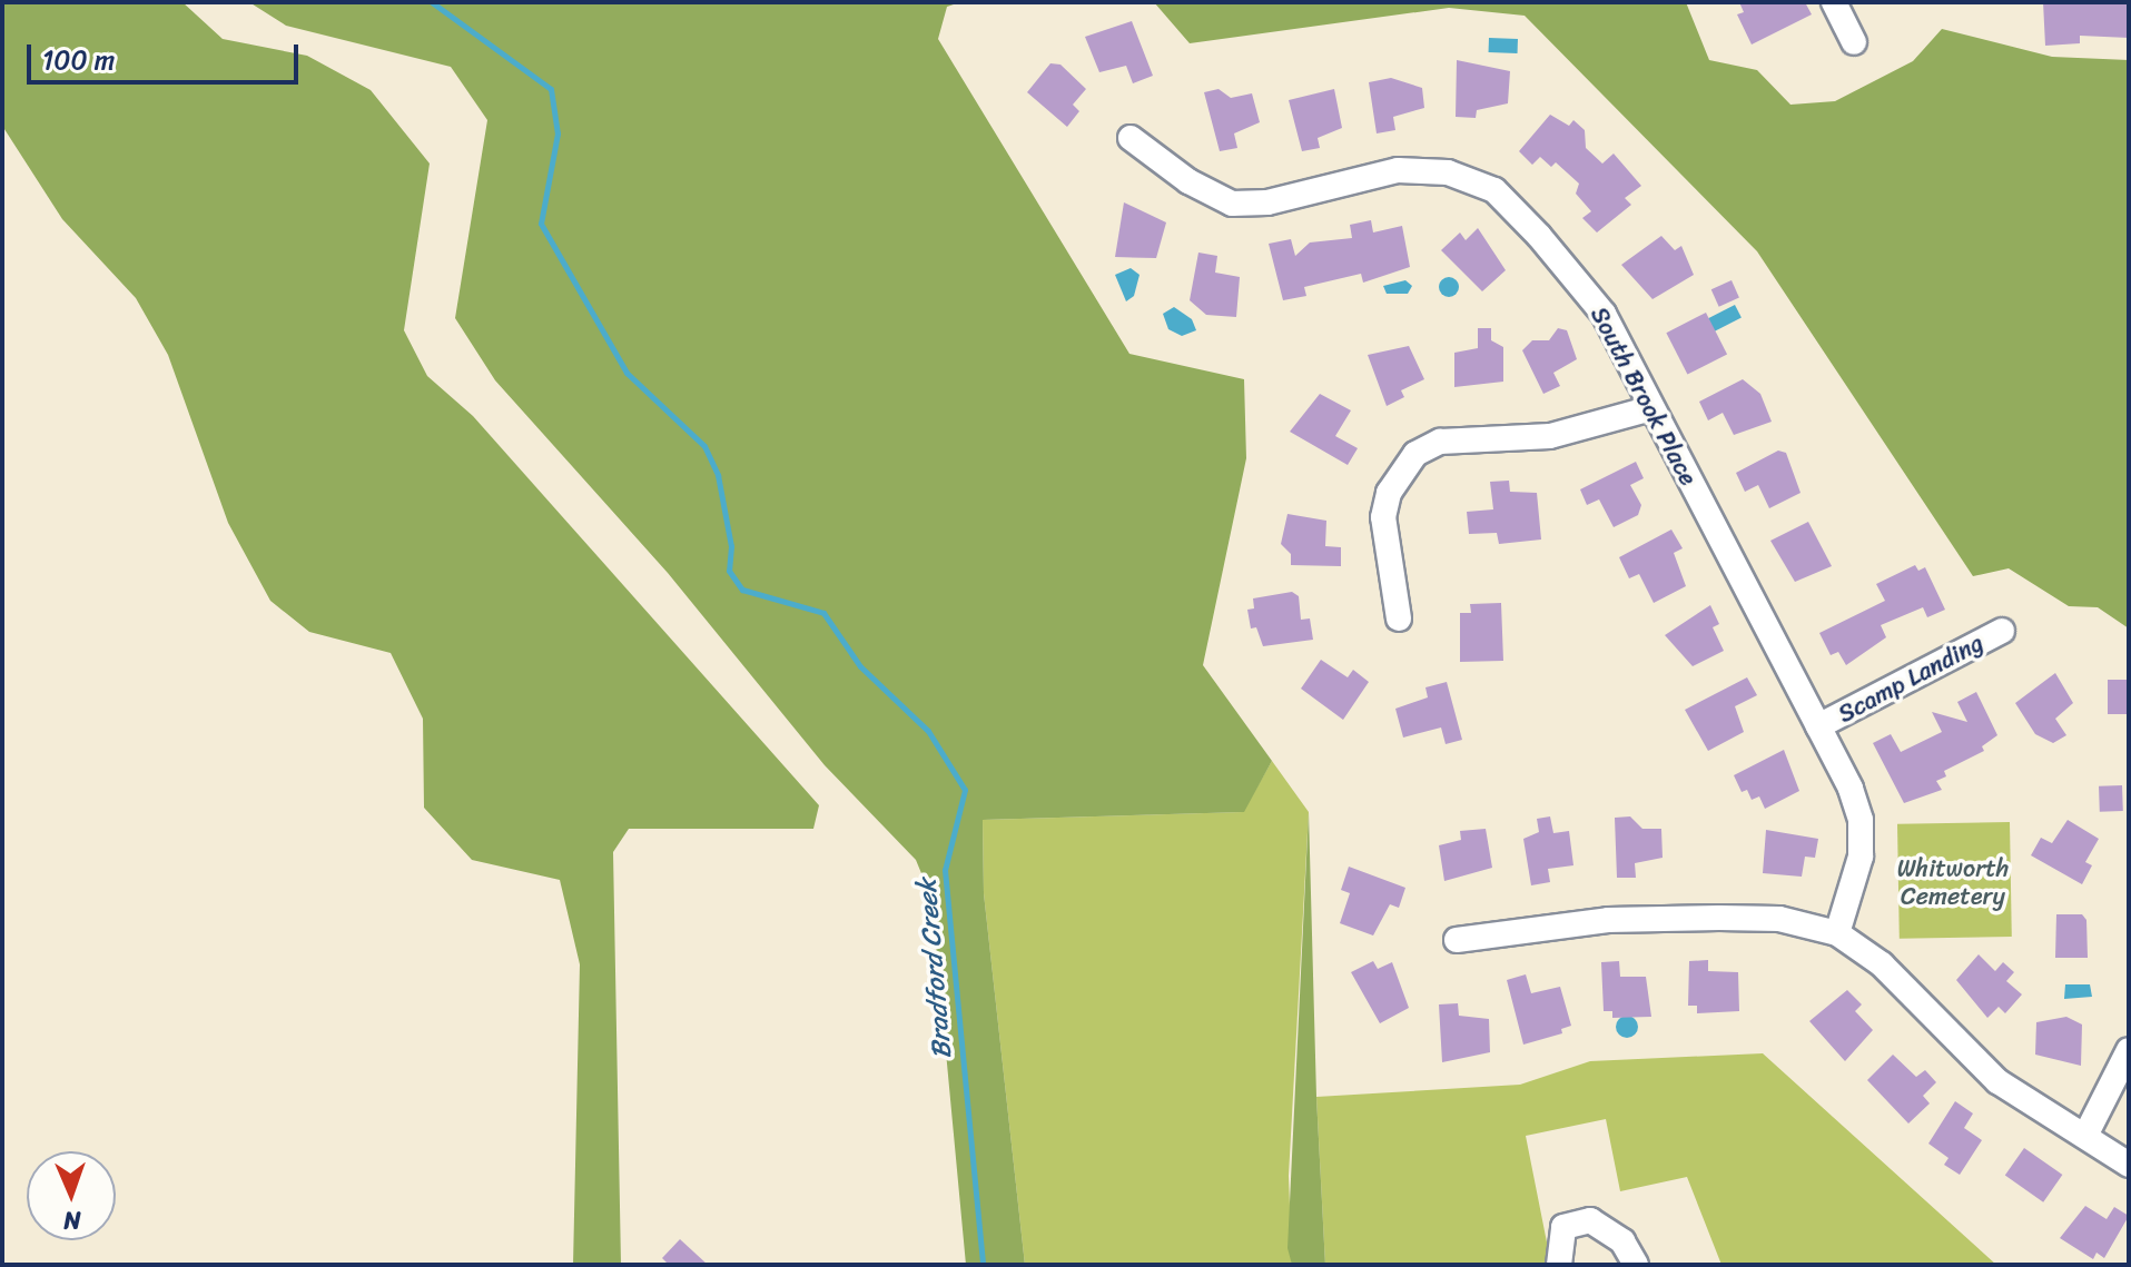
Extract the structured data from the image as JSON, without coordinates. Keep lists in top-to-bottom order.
{
  "streets": {
    "street": ["South Brook Place", "Scamp Landing"]
  },
  "crossings": [
    ["South Brook Place", "Scamp Landing"]
  ],
  "water": ["Bradford Creek"],
  "parks": ["Whitworth Cemetery"],
  "scale_bar": "100 m",
  "north": "bottom"
}
